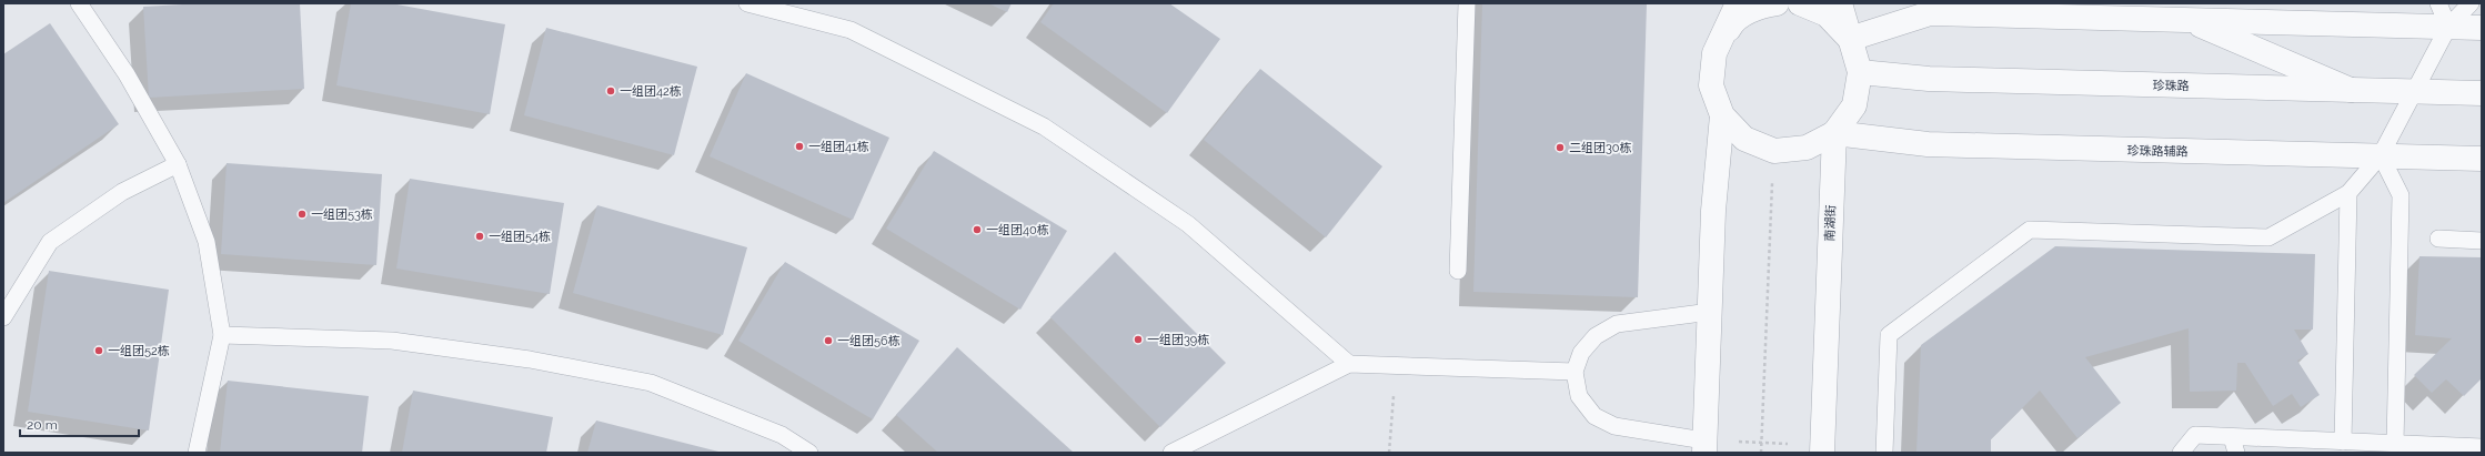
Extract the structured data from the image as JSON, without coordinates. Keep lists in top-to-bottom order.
{
  "streets": {
    "street": ["珍珠路", "珍珠路辅路", "南湖街"]
  },
  "crossings": [
    ["珍珠路辅路", "南湖街"]
  ],
  "places": [
    "一组团42栋",
    "一组团41栋",
    "二组团30栋",
    "一组团53栋",
    "一组团40栋",
    "一组团54栋",
    "一组团39栋",
    "一组团56栋",
    "一组团52栋"
  ],
  "scale_bar": "20 m"
}
